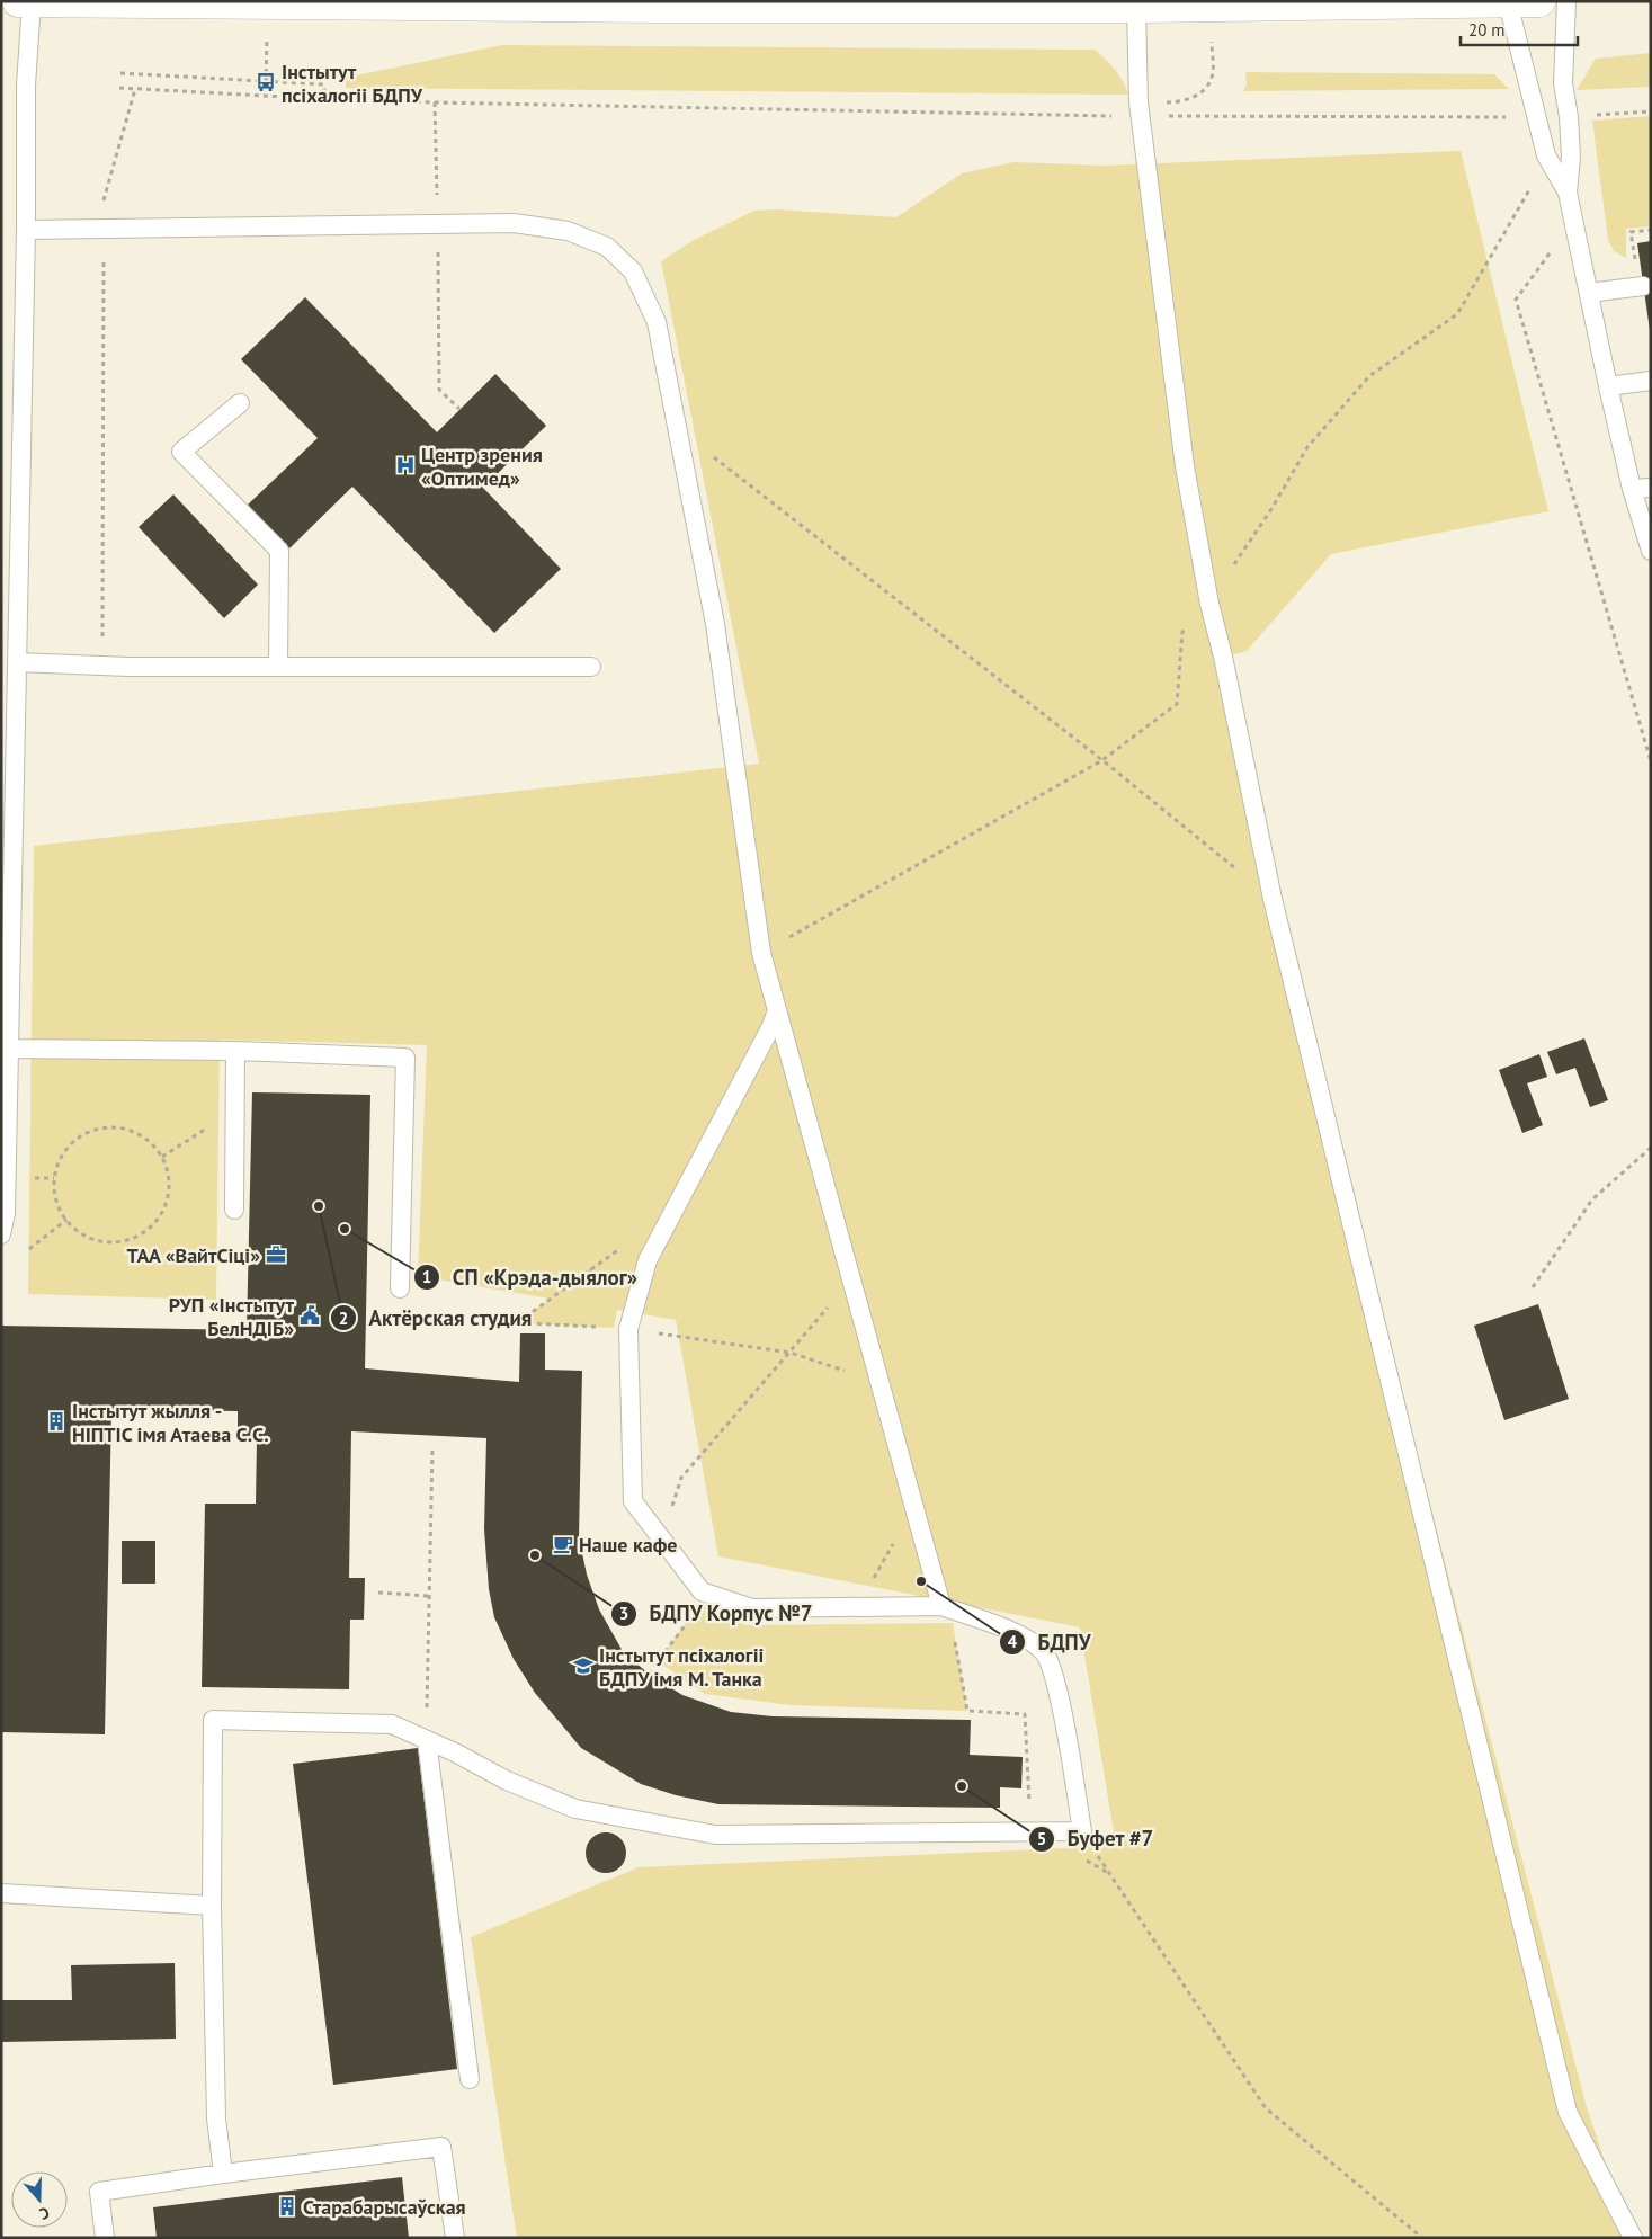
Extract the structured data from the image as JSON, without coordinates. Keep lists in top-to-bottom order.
{
  "places": {
    "bus stop": ["Інстытут псіхалогіі БДПУ"],
    "hospital": ["Центр зрения «Оптимед»"],
    "other": [
      "Актёрская студия",
      "СП «Крэда-дыялог»",
      "БДПУ Корпус №7",
      "БДПУ",
      "Буфет #7"
    ],
    "office": ["ТАА «ВайтСіці»"],
    "public building": ["РУП «Інстытут БелНДІБ»"],
    "building": ["Інстытут жылля - НІПТІС імя Атаева С.С.", "Старабарысаўская"],
    "cafe": ["Наше кафе"],
    "school or university": ["Інстытут псіхалогіі БДПУ імя М. Танка"]
  },
  "scale_bar": "20 m",
  "north": "bottom"
}
